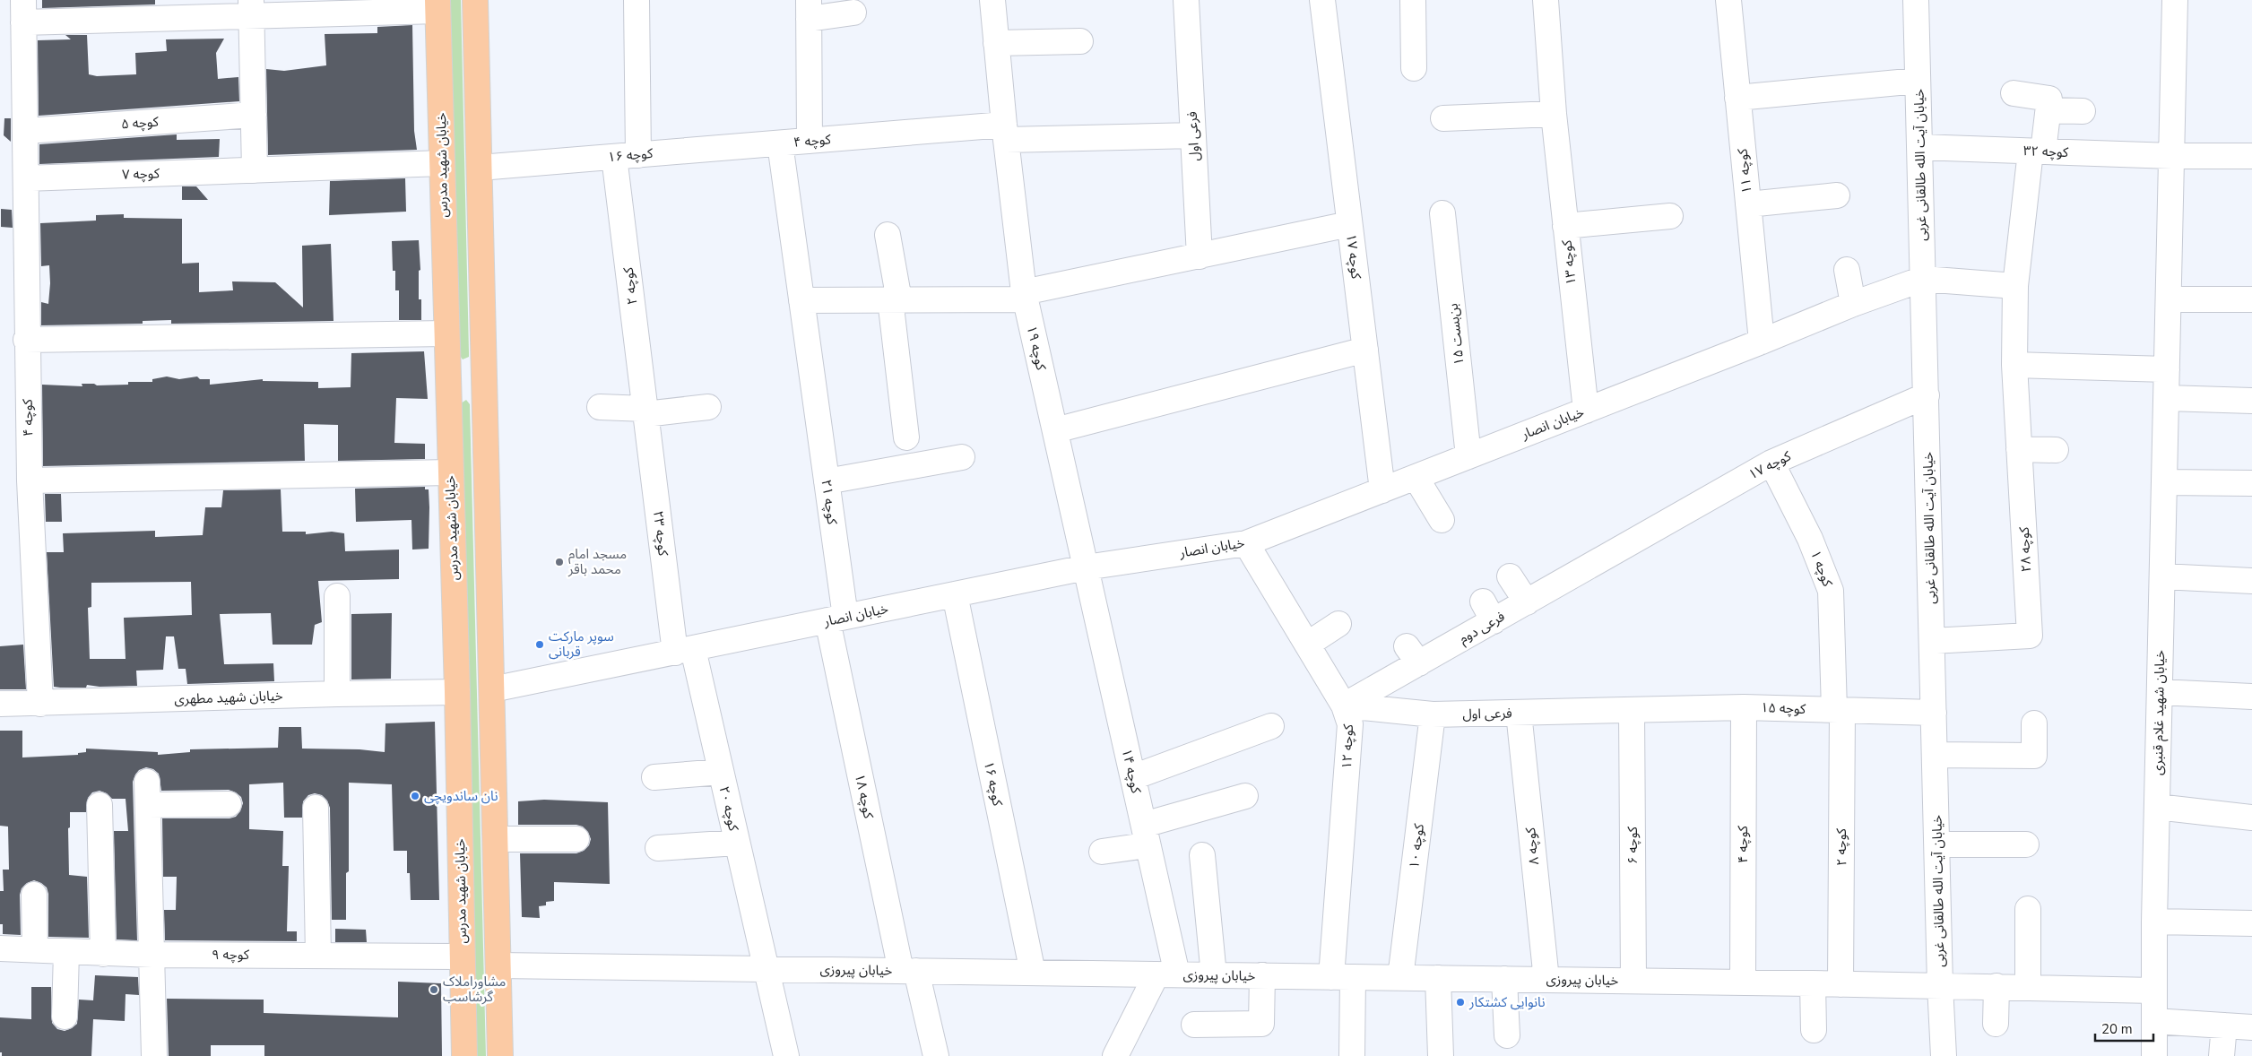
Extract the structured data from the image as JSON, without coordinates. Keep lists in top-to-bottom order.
{
  "streets": {
    "main road": ["خیابان شهید مدرس"],
    "street": [
      "کوچه ۵",
      "فرعی اول",
      "کوچه ۴",
      "کوچه ۳۲",
      "کوچه ۱۶",
      "خیابان آیت الله طالقانی غربی",
      "کوچه ۱۱",
      "کوچه ۷",
      "کوچه ۱۷",
      "کوچه ۱۳",
      "کوچه ۲",
      "بن‌بست ۱۵",
      "کوچه ۱۹",
      "خیابان انصار",
      "کوچه ۲۱",
      "کوچه ۲۳",
      "کوچه ۲۸",
      "کوچه ۱",
      "فرعی دوم",
      "خیابان شهید مطهری",
      "کوچه ۱۵",
      "خیابان شهید غلام قنبری",
      "کوچه ۱۲",
      "کوچه ۱۴",
      "کوچه ۱۸",
      "کوچه ۲۰",
      "کوچه ۶",
      "کوچه ۱۰",
      "کوچه ۸",
      "کوچه ۹",
      "خیابان پیروزی"
    ]
  },
  "crossings": [
    ["کوچه ۵", "کوچه ۴"],
    ["فرعی اول", "فرعی دوم"],
    ["فرعی اول", "کوچه ۱۵"],
    ["فرعی اول", "کوچه ۱۲"],
    ["فرعی اول", "کوچه ۶"],
    ["فرعی اول", "کوچه ۱۰"],
    ["فرعی اول", "کوچه ۸"],
    ["کوچه ۴", "کوچه ۱۶"],
    ["کوچه ۴", "کوچه ۷"],
    ["کوچه ۴", "کوچه ۱۹"],
    ["کوچه ۴", "کوچه ۲۱"],
    ["کوچه ۴", "خیابان شهید مطهری"],
    ["کوچه ۴", "کوچه ۱۵"],
    ["کوچه ۴", "خیابان پیروزی"],
    ["کوچه ۳۲", "خیابان آیت الله طالقانی غربی"],
    ["کوچه ۱۶", "کوچه ۲"],
    ["کوچه ۱۶", "خیابان انصار"],
    ["کوچه ۱۶", "خیابان پیروزی"],
    ["خیابان شهید مدرس", "خیابان شهید مطهری"],
    ["خیابان شهید مدرس", "کوچه ۹"],
    ["خیابان آیت الله طالقانی غربی", "کوچه ۱۷"],
    ["خیابان آیت الله طالقانی غربی", "خیابان انصار"],
    ["خیابان آیت الله طالقانی غربی", "کوچه ۲۸"],
    ["خیابان آیت الله طالقانی غربی", "کوچه ۱۵"],
    ["خیابان آیت الله طالقانی غربی", "خیابان پیروزی"],
    ["کوچه ۱۱", "خیابان انصار"],
    ["کوچه ۱۷", "خیابان انصار"],
    ["کوچه ۱۷", "کوچه ۱"],
    ["کوچه ۱۷", "فرعی دوم"],
    ["کوچه ۱۳", "خیابان انصار"],
    ["کوچه ۲", "کوچه ۲۳"],
    ["کوچه ۲", "کوچه ۱"],
    ["کوچه ۲", "کوچه ۱۵"],
    ["کوچه ۲", "خیابان پیروزی"],
    ["بن‌بست ۱۵", "خیابان انصار"],
    ["کوچه ۱۹", "خیابان انصار"],
    ["کوچه ۱۹", "کوچه ۱۴"],
    ["خیابان انصار", "کوچه ۲۱"],
    ["خیابان انصار", "کوچه ۲۳"],
    ["خیابان انصار", "کوچه ۱۲"],
    ["خیابان انصار", "کوچه ۱۴"],
    ["خیابان انصار", "کوچه ۱۸"],
    ["خیابان انصار", "کوچه ۲۰"],
    ["کوچه ۲۱", "کوچه ۱۸"],
    ["کوچه ۲۳", "کوچه ۲۰"],
    ["کوچه ۱", "کوچه ۱۵"],
    ["فرعی دوم", "کوچه ۱۲"],
    ["کوچه ۱۵", "کوچه ۶"],
    ["کوچه ۱۲", "خیابان پیروزی"],
    ["کوچه ۱۴", "خیابان پیروزی"],
    ["کوچه ۱۸", "خیابان پیروزی"],
    ["کوچه ۲۰", "خیابان پیروزی"],
    ["کوچه ۶", "خیابان پیروزی"],
    ["کوچه ۱۰", "خیابان پیروزی"],
    ["کوچه ۸", "خیابان پیروزی"]
  ],
  "places": [
    "مسجد امام محمد باقر",
    "سوپر مارکت قربانی",
    "نان ساندویچی",
    "مشاوراملاک گرشاسب",
    "نانوایی کشتکار"
  ],
  "scale_bar": "20 m"
}
